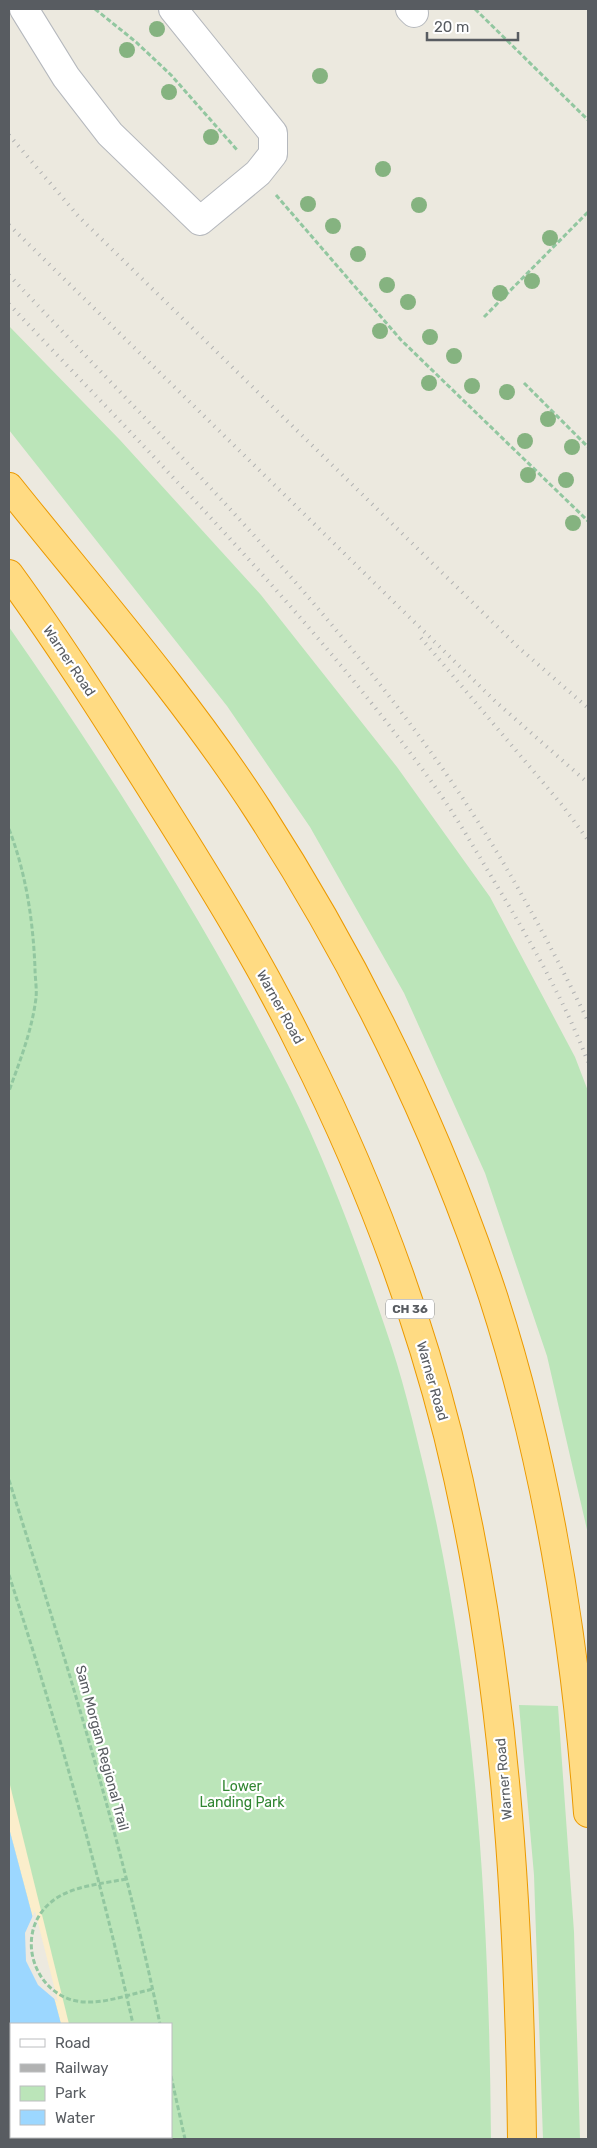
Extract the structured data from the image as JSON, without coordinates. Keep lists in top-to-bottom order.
{
  "streets": {
    "highway": ["Warner Road", "CH 36"],
    "path": ["Sam Morgan Regional Trail"]
  },
  "parks": ["Lower Landing Park"],
  "legend": [
    "Road",
    "Railway",
    "Park",
    "Water"
  ],
  "scale_bar": "20 m"
}
